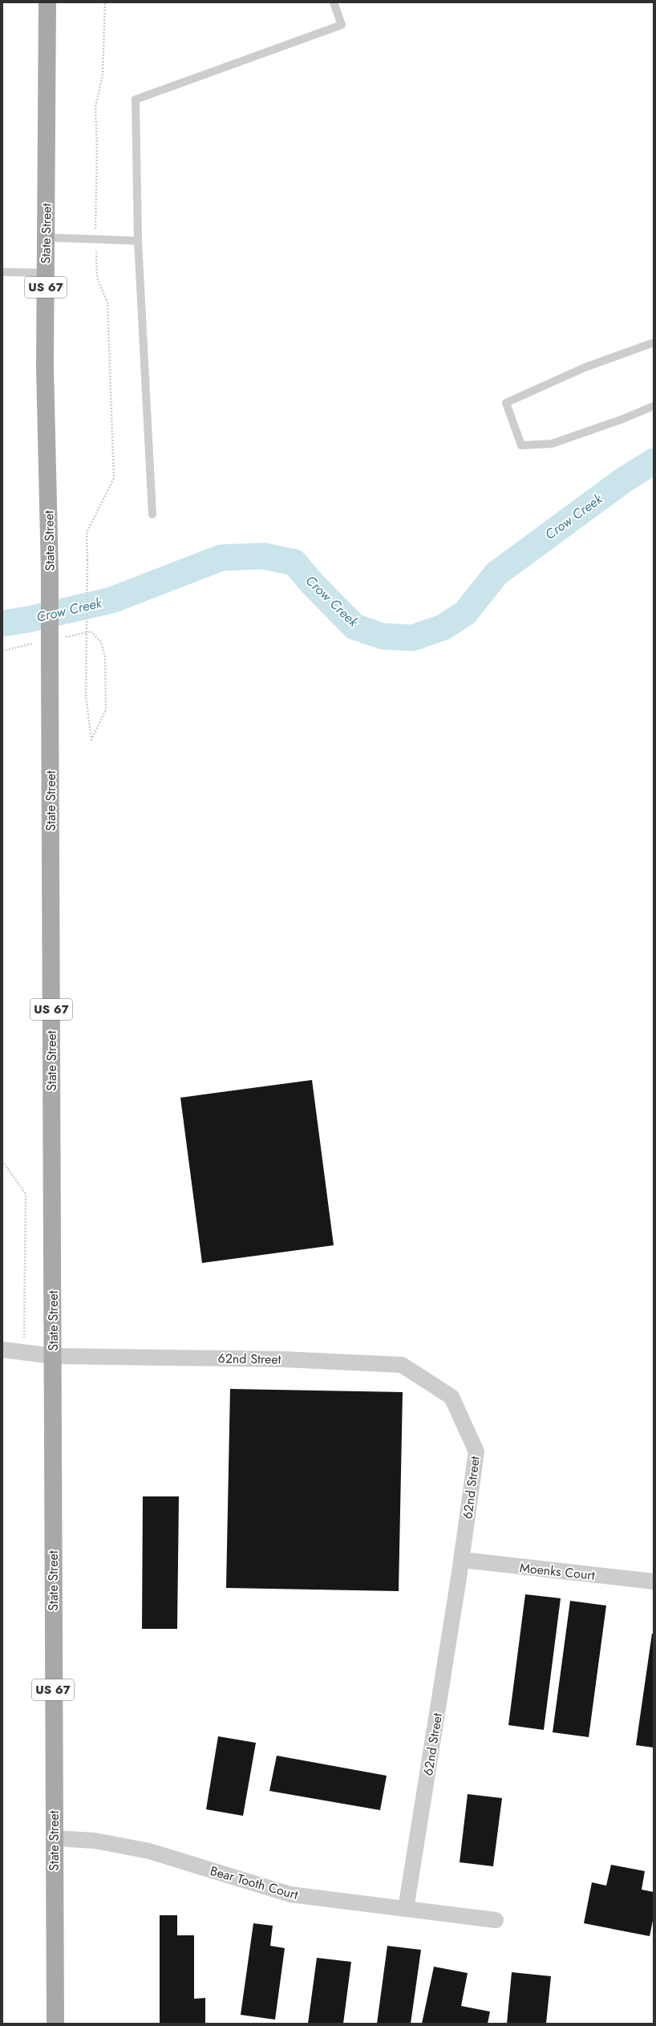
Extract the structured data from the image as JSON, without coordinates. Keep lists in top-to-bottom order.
{
  "streets": {
    "main road": ["State Street", "US 67"],
    "street": ["62nd Street", "Moenks Court", "Bear Tooth Court"]
  },
  "crossings": [
    ["State Street", "62nd Street"],
    ["State Street", "Bear Tooth Court"],
    ["62nd Street", "Moenks Court"],
    ["62nd Street", "Bear Tooth Court"]
  ],
  "water": ["Crow Creek"]
}
